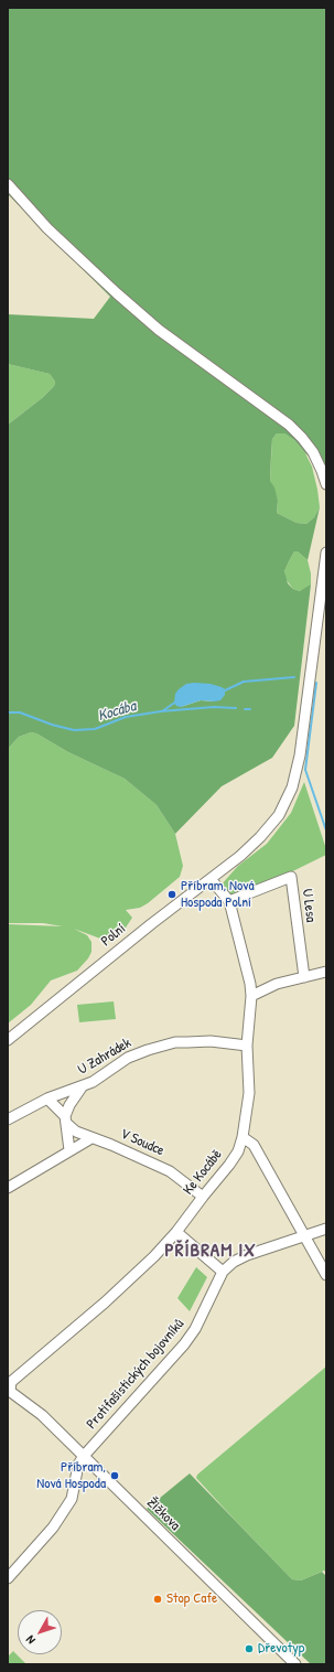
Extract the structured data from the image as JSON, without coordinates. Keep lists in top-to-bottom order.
{
  "streets": {
    "street": [
      "U Lesa",
      "Polní",
      "U Zahrádek",
      "V Soudce",
      "Ke Kocábě",
      "Protifašistických bojovníků",
      "Žižkova"
    ]
  },
  "crossings": [
    ["U Lesa", "Ke Kocábě"],
    ["Polní", "Ke Kocábě"],
    ["U Zahrádek", "V Soudce"],
    ["U Zahrádek", "Ke Kocábě"],
    ["V Soudce", "Ke Kocábě"],
    ["Ke Kocábě", "Žižkova"],
    ["Protifašistických bojovníků", "Žižkova"]
  ],
  "districts": ["PŘÍBRAM IX"],
  "water": ["Kocába"],
  "places": [
    "Příbram, Nová Hospoda Polní",
    "Příbram, Nová Hospoda",
    "Stop Cafe",
    "Dřevotyp"
  ],
  "north": "bottom left"
}
